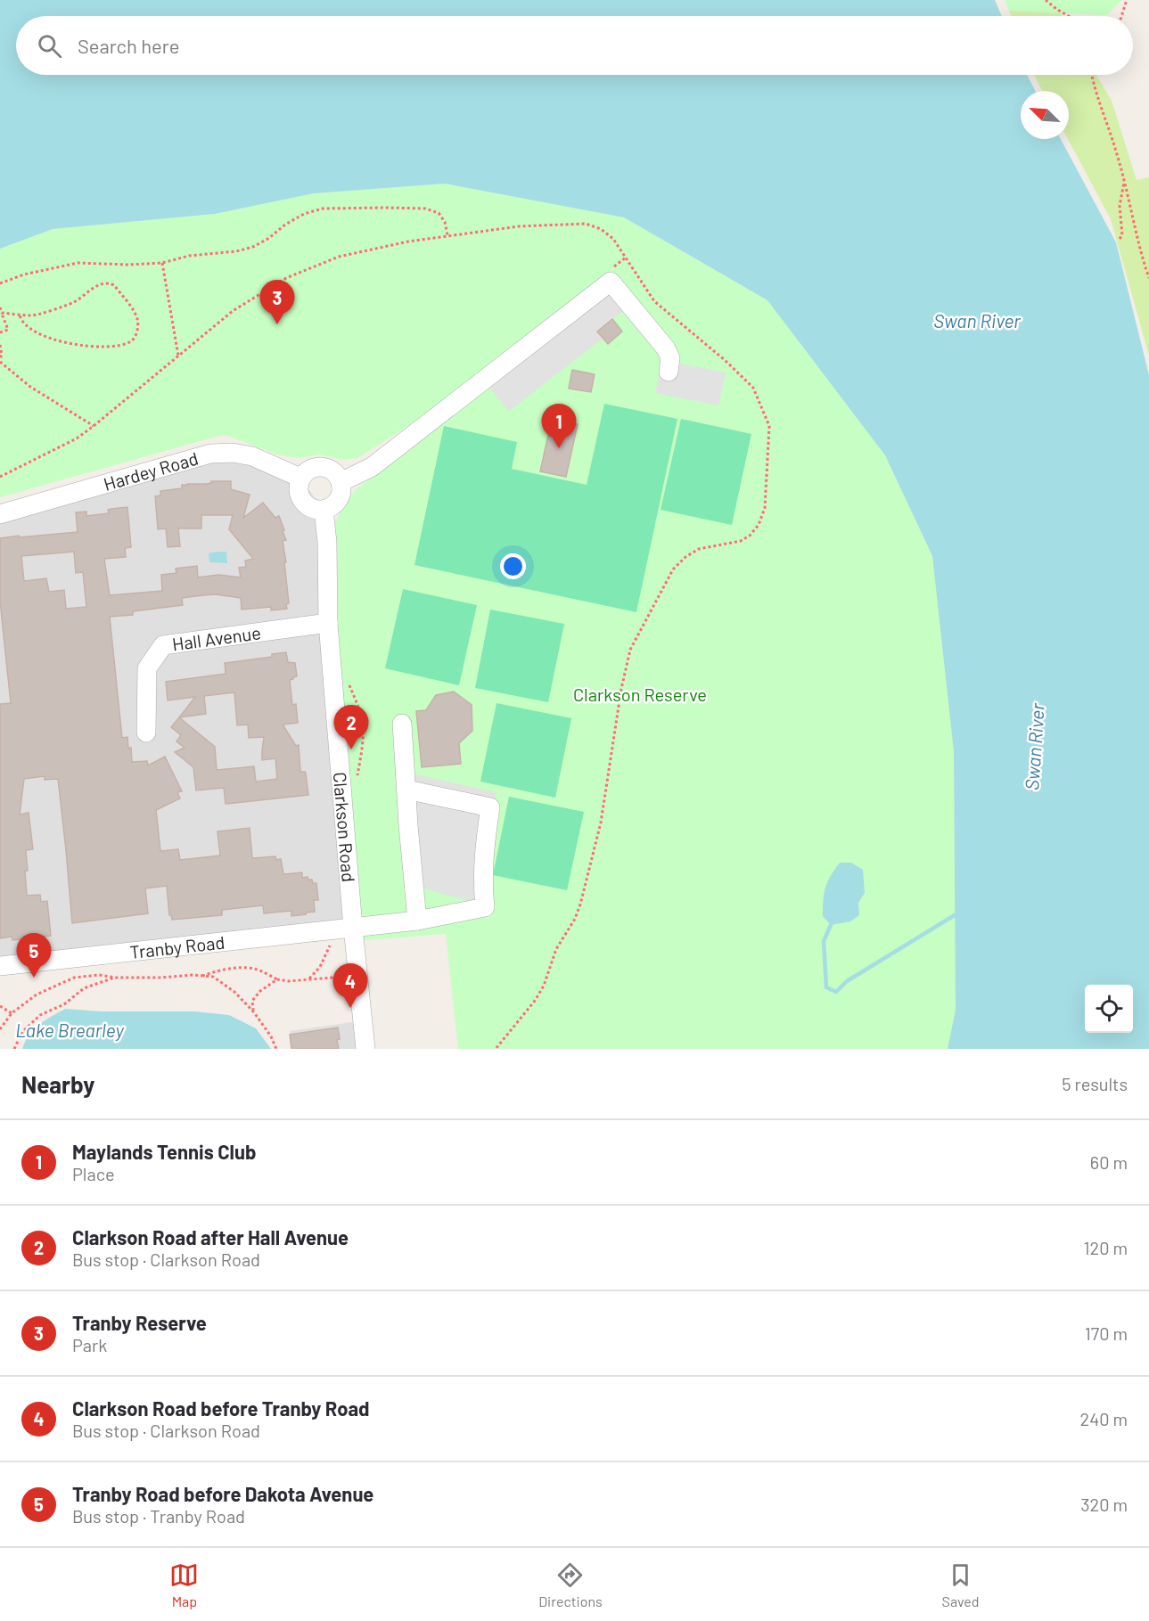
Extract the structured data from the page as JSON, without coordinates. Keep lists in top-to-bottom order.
{
  "streets": {
    "street": [
      "Hardey Road",
      "Hall Avenue",
      "Clarkson Road",
      "Tranby Road"
    ]
  },
  "crossings": [
    ["Hardey Road", "Clarkson Road"],
    ["Hall Avenue", "Clarkson Road"],
    ["Clarkson Road", "Tranby Road"]
  ],
  "water": ["Swan River", "Lake Brearley"],
  "parks": ["Clarkson Reserve"],
  "north": "top left",
  "page": {
    "search": "Search here",
    "pins": [
      "3",
      "1",
      "2",
      "5",
      "4"
    ],
    "heading": ["Nearby", "5 results"],
    "list": [
      {
        "mark": "1",
        "name": "Maylands Tennis Club",
        "note": "Place",
        "value": "60 m"
      },
      {
        "mark": "2",
        "name": "Clarkson Road after Hall Avenue",
        "note": "Bus stop · Clarkson Road",
        "value": "120 m"
      },
      {
        "mark": "3",
        "name": "Tranby Reserve",
        "note": "Park",
        "value": "170 m"
      },
      {
        "mark": "4",
        "name": "Clarkson Road before Tranby Road",
        "note": "Bus stop · Clarkson Road",
        "value": "240 m"
      },
      {
        "mark": "5",
        "name": "Tranby Road before Dakota Avenue",
        "note": "Bus stop · Tranby Road",
        "value": "320 m"
      }
    ],
    "nav": ["Map", "Directions", "Saved"]
  }
}
